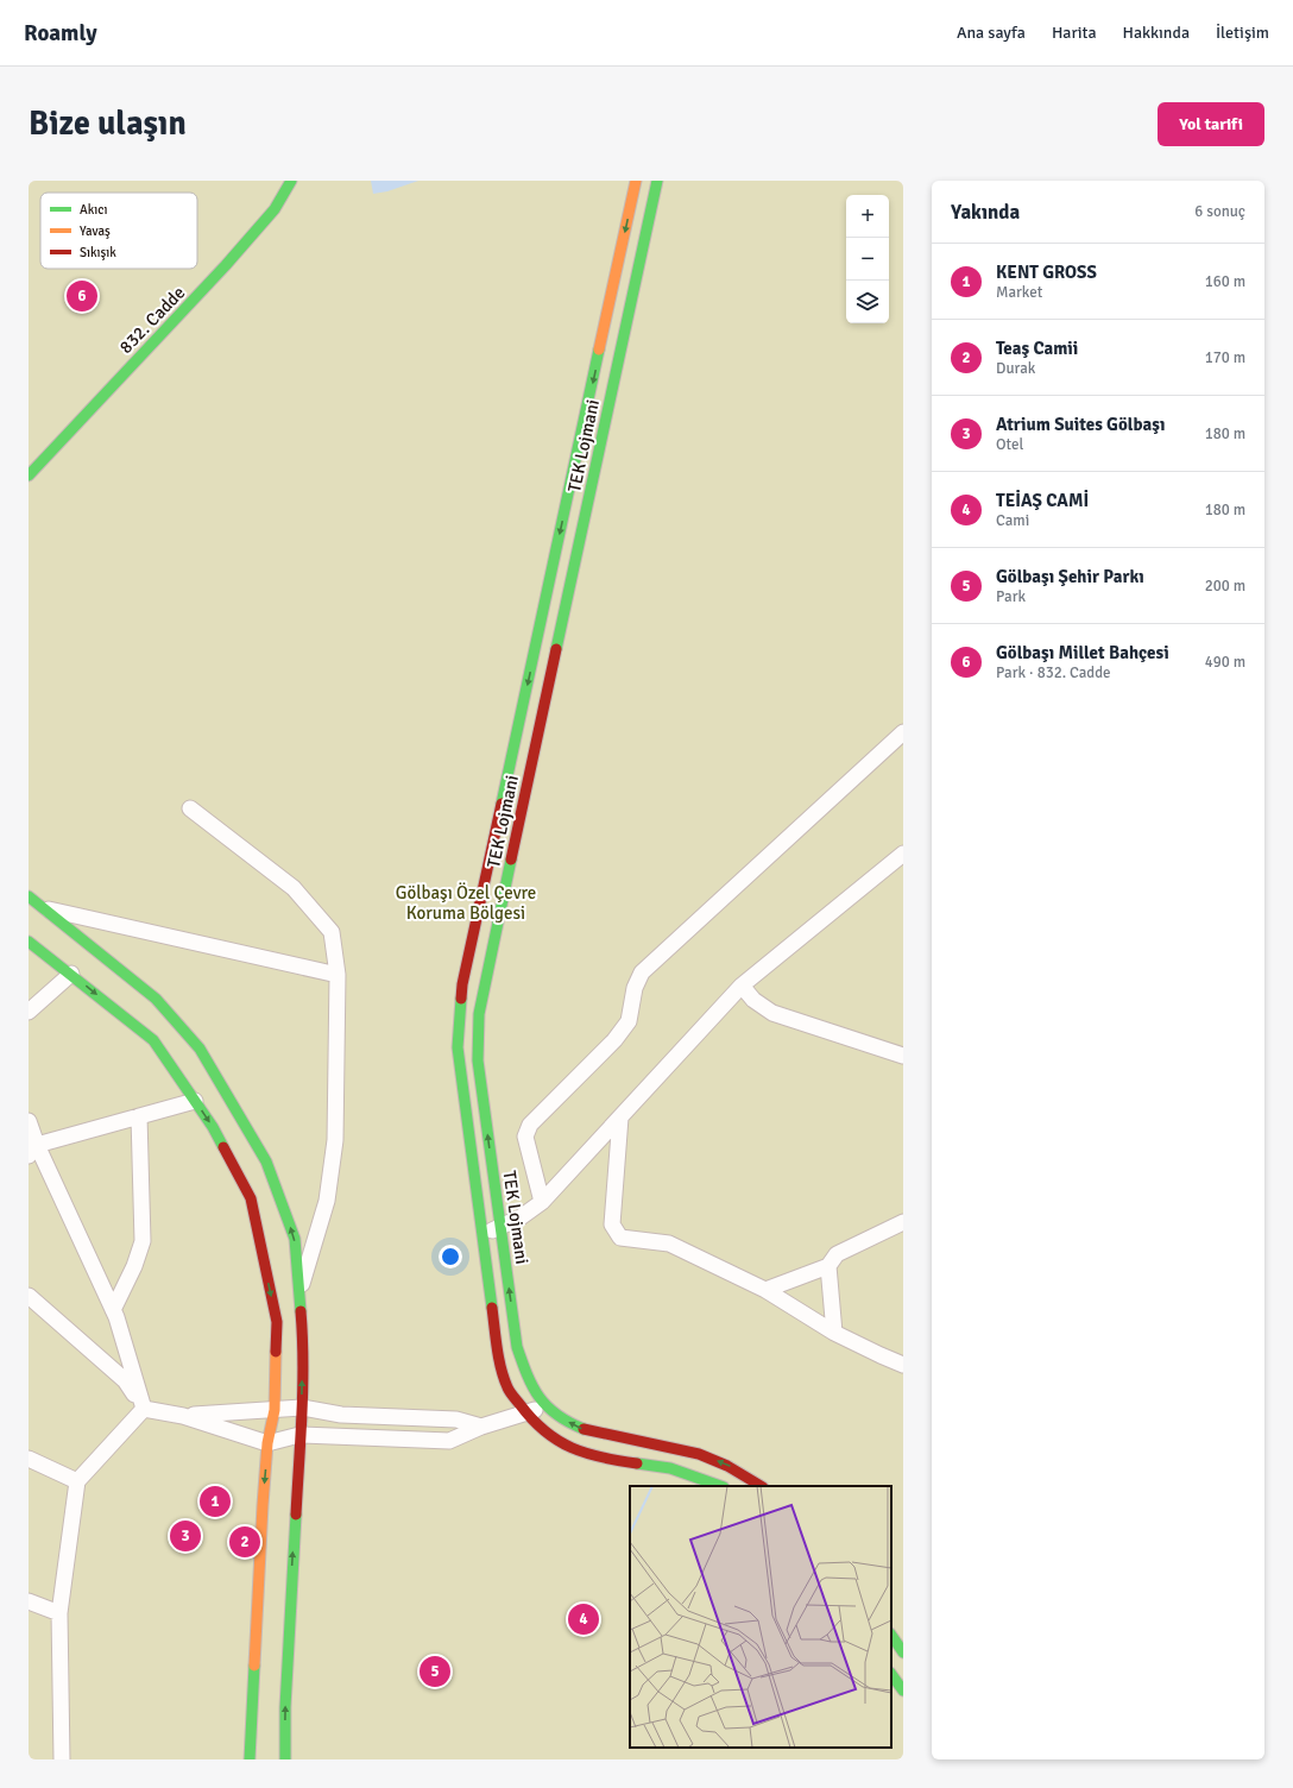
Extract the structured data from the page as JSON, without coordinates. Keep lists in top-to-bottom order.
{
  "streets": {
    "street": ["832. Cadde", "TEK Lojmani"]
  },
  "parks": ["Gölbaşı Özel Çevre Koruma Bölgesi"],
  "legend": ["Akıcı", "Yavaş", "Sıkışık"],
  "page": {
    "header": "Roamly",
    "nav": [
      "Ana sayfa",
      "Harita",
      "Hakkında",
      "İletişim"
    ],
    "buttons": "Yol tarifi",
    "title": "Bize ulaşın",
    "heading": ["Yakında", "6 sonuç"],
    "map_buttons": ["+", "−"],
    "list": [
      {
        "mark": "1",
        "name": "KENT GROSS",
        "note": "Market",
        "value": "160 m"
      },
      {
        "mark": "2",
        "name": "Teaş Camii",
        "note": "Durak",
        "value": "170 m"
      },
      {
        "mark": "3",
        "name": "Atrium Suites Gölbaşı",
        "note": "Otel",
        "value": "180 m"
      },
      {
        "mark": "4",
        "name": "TEİAŞ CAMİ",
        "note": "Cami",
        "value": "180 m"
      },
      {
        "mark": "5",
        "name": "Gölbaşı Şehir Parkı",
        "note": "Park",
        "value": "200 m"
      },
      {
        "mark": "6",
        "name": "Gölbaşı Millet Bahçesi",
        "note": "Park · 832. Cadde",
        "value": "490 m"
      }
    ],
    "pins": [
      "6",
      "1",
      "3",
      "2",
      "4",
      "5"
    ]
  }
}
